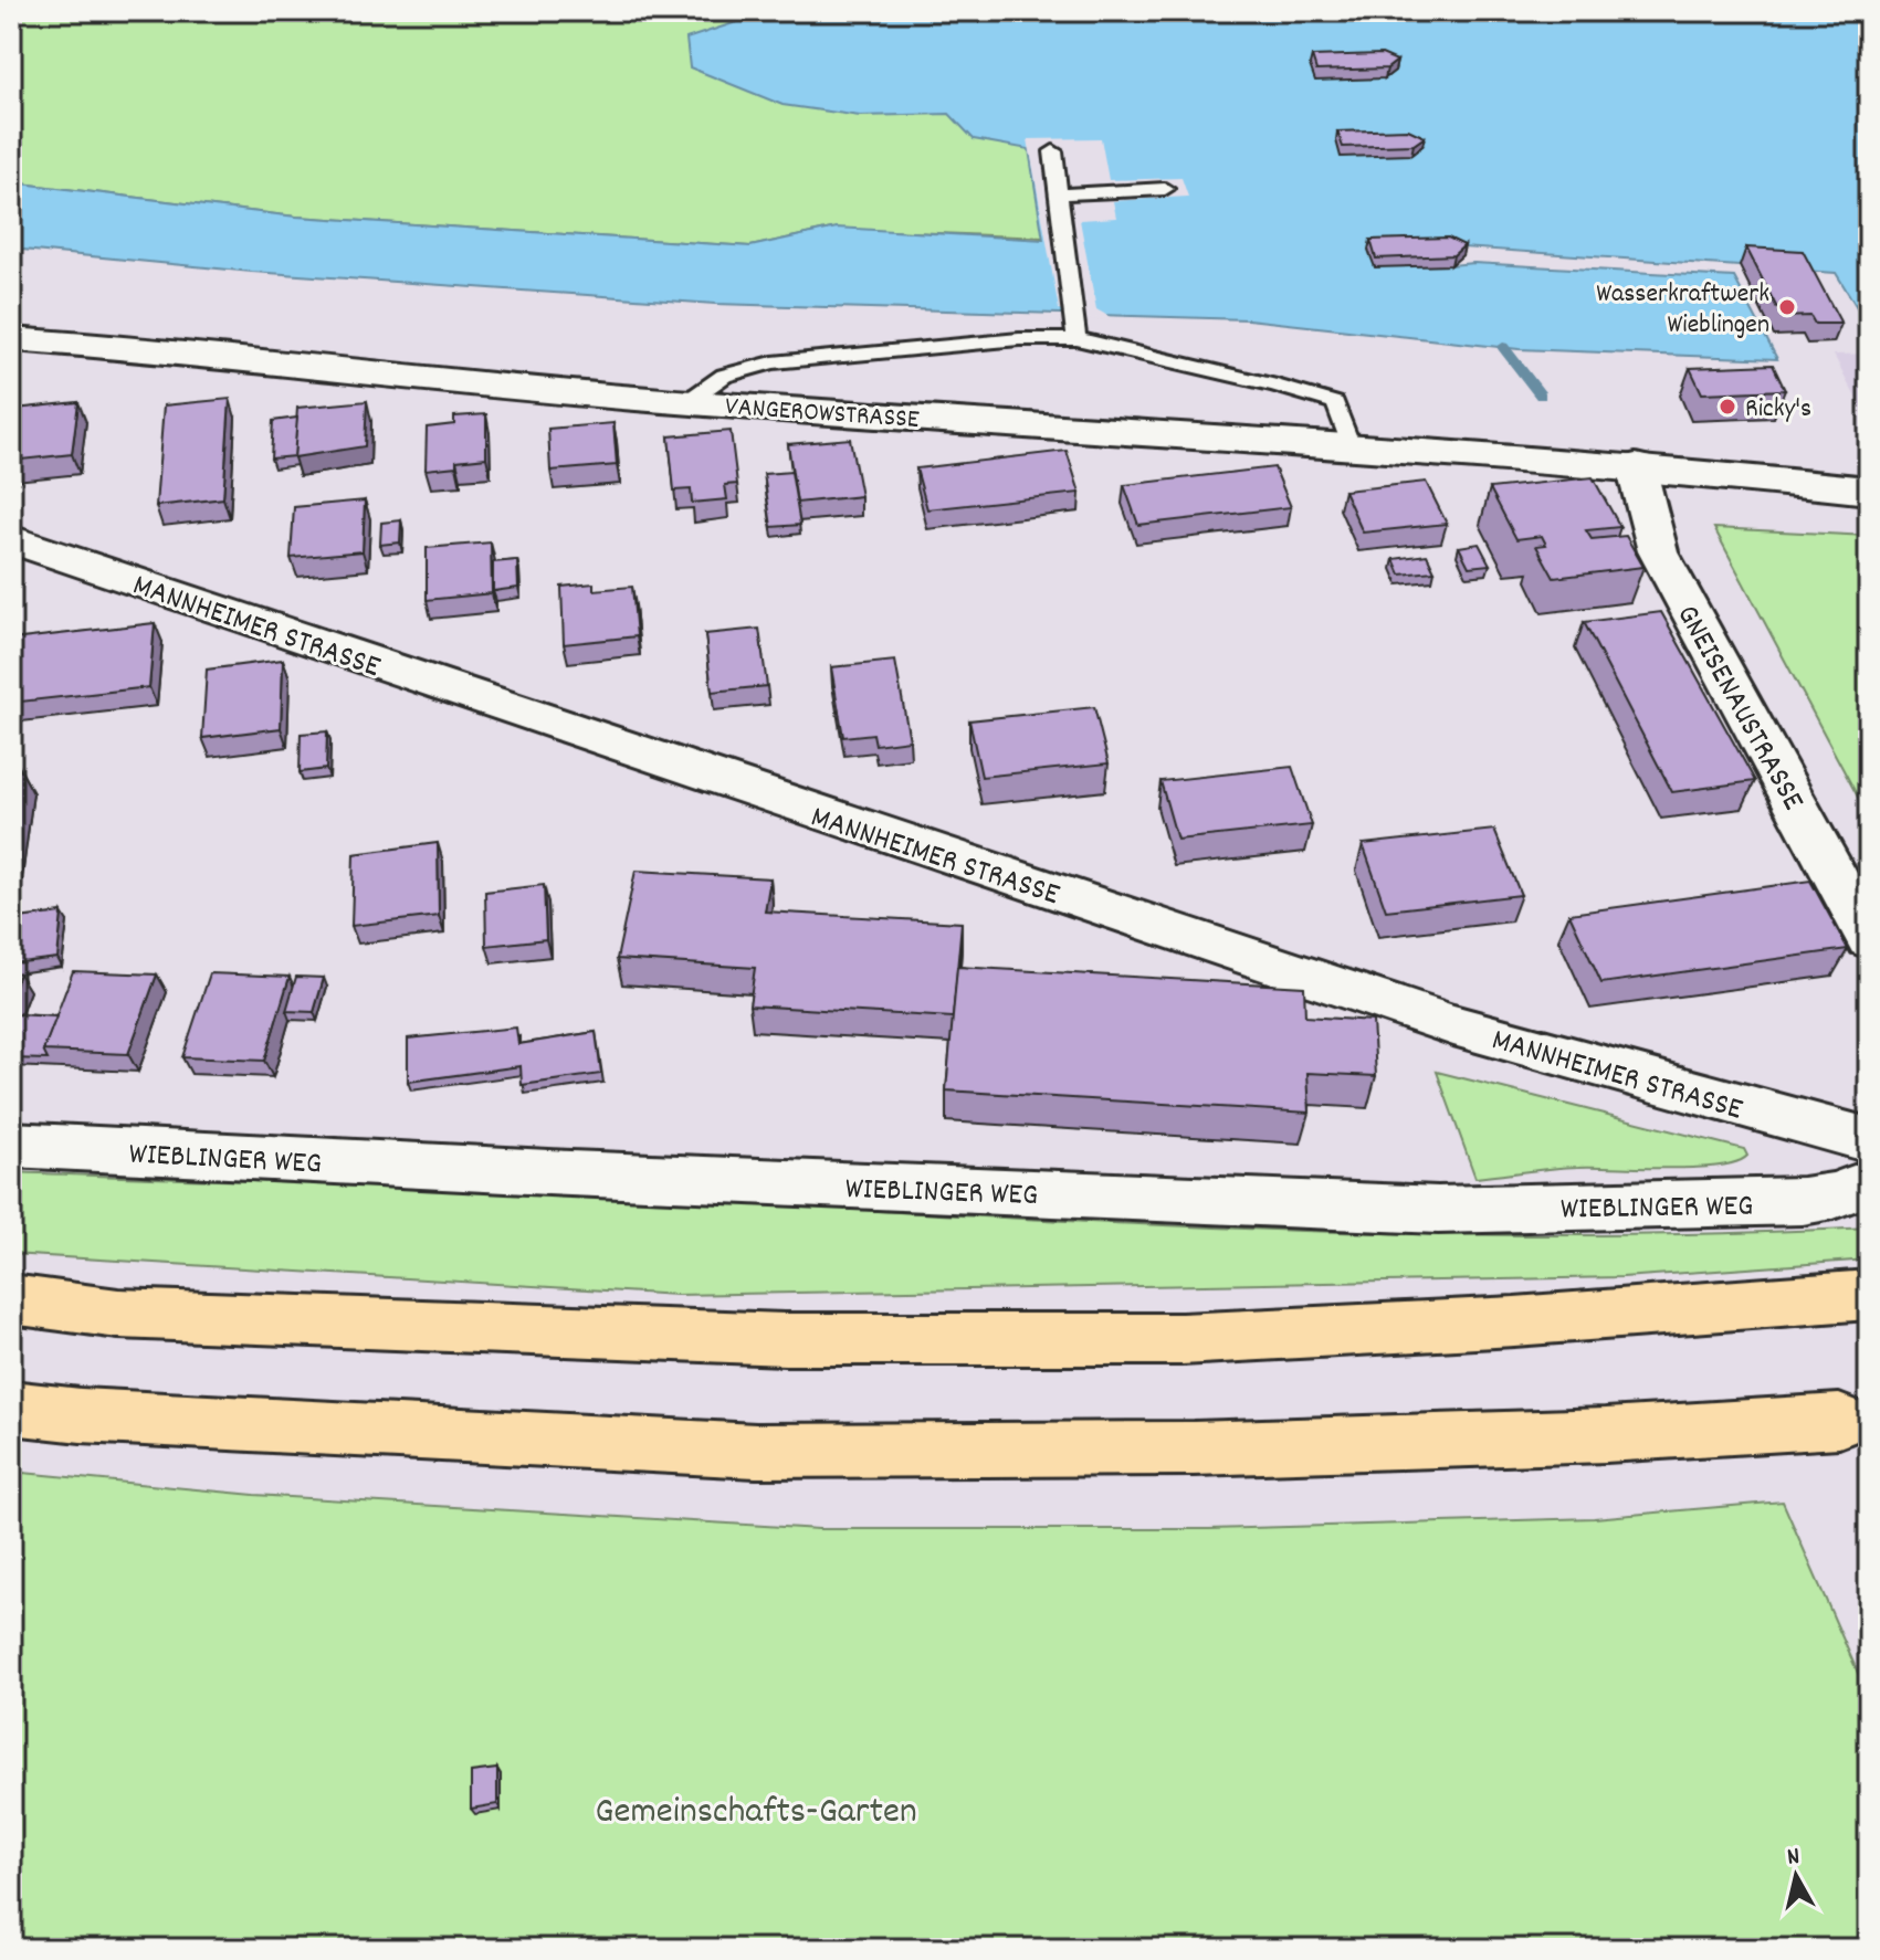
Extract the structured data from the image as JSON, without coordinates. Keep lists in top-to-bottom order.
{
  "streets": {
    "street": [
      "VANGEROWSTRASSE",
      "MANNHEIMER STRASSE",
      "GNEISENAUSTRASSE",
      "WIEBLINGER WEG"
    ]
  },
  "crossings": [
    ["VANGEROWSTRASSE", "GNEISENAUSTRASSE"]
  ],
  "parks": ["Gemeinschafts-Garten"],
  "places": ["Wasserkraftwerk Wieblingen", "Ricky's"],
  "north": "top"
}
